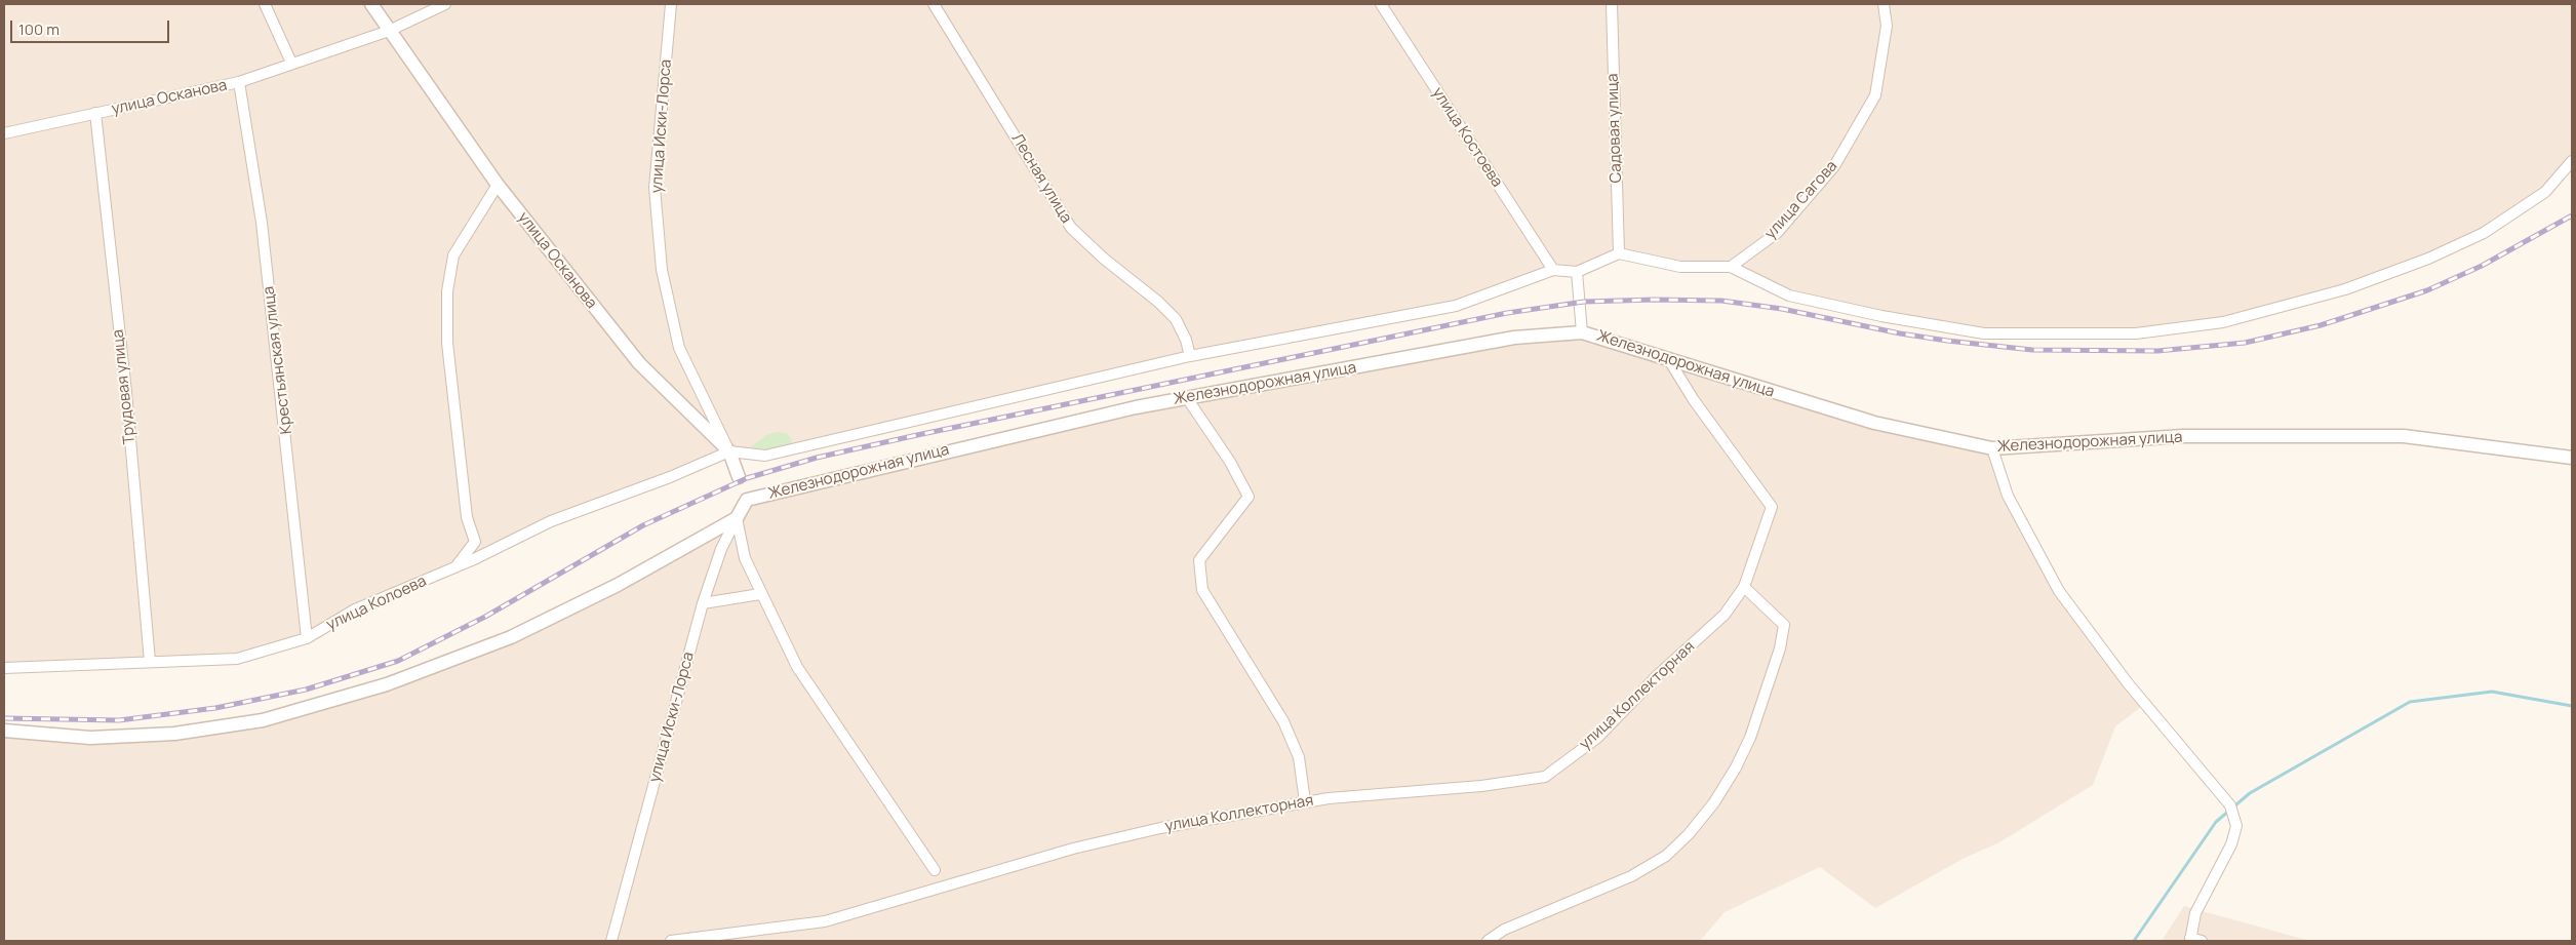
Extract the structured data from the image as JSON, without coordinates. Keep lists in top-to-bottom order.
{
  "streets": {
    "street": [
      "улица Осканова",
      "улица Иски-Лорса",
      "Садовая улица",
      "улица Костоева",
      "Лесная улица",
      "улица Сагова",
      "Крестьянская улица",
      "Железнодорожная улица",
      "Трудовая улица",
      "улица Колоева",
      "улица Коллекторная"
    ]
  },
  "crossings": [
    ["улица Осканова", "улица Иски-Лорса"],
    ["улица Осканова", "Крестьянская улица"],
    ["улица Осканова", "Железнодорожная улица"],
    ["улица Осканова", "Трудовая улица"],
    ["улица Осканова", "улица Колоева"],
    ["улица Иски-Лорса", "Железнодорожная улица"],
    ["улица Иски-Лорса", "улица Колоева"],
    ["Крестьянская улица", "улица Колоева"],
    ["Железнодорожная улица", "улица Коллекторная"],
    ["Трудовая улица", "улица Колоева"]
  ],
  "scale_bar": "100 m"
}
